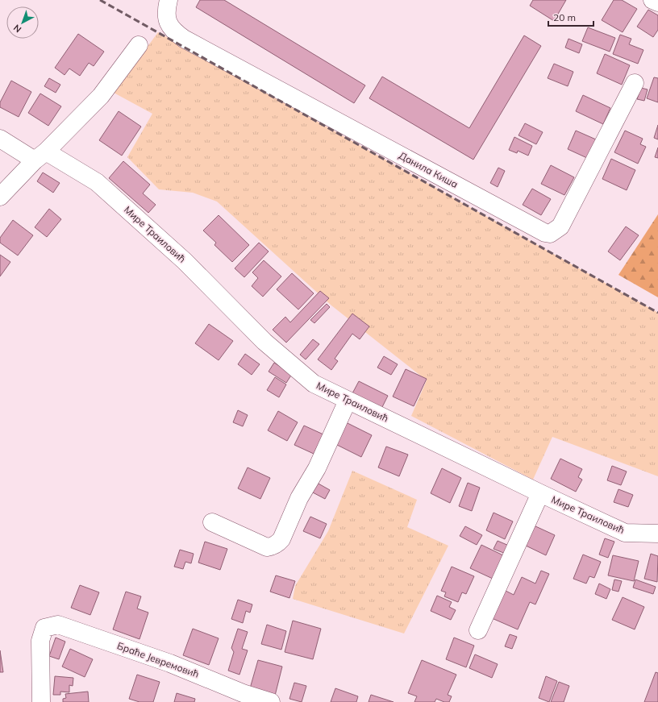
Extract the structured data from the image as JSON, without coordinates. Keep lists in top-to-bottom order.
{
  "streets": {
    "street": ["Данила Киша", "Мире Траиловић", "Браће Јевремовић"]
  },
  "scale_bar": "20 m",
  "north": "bottom left"
}
